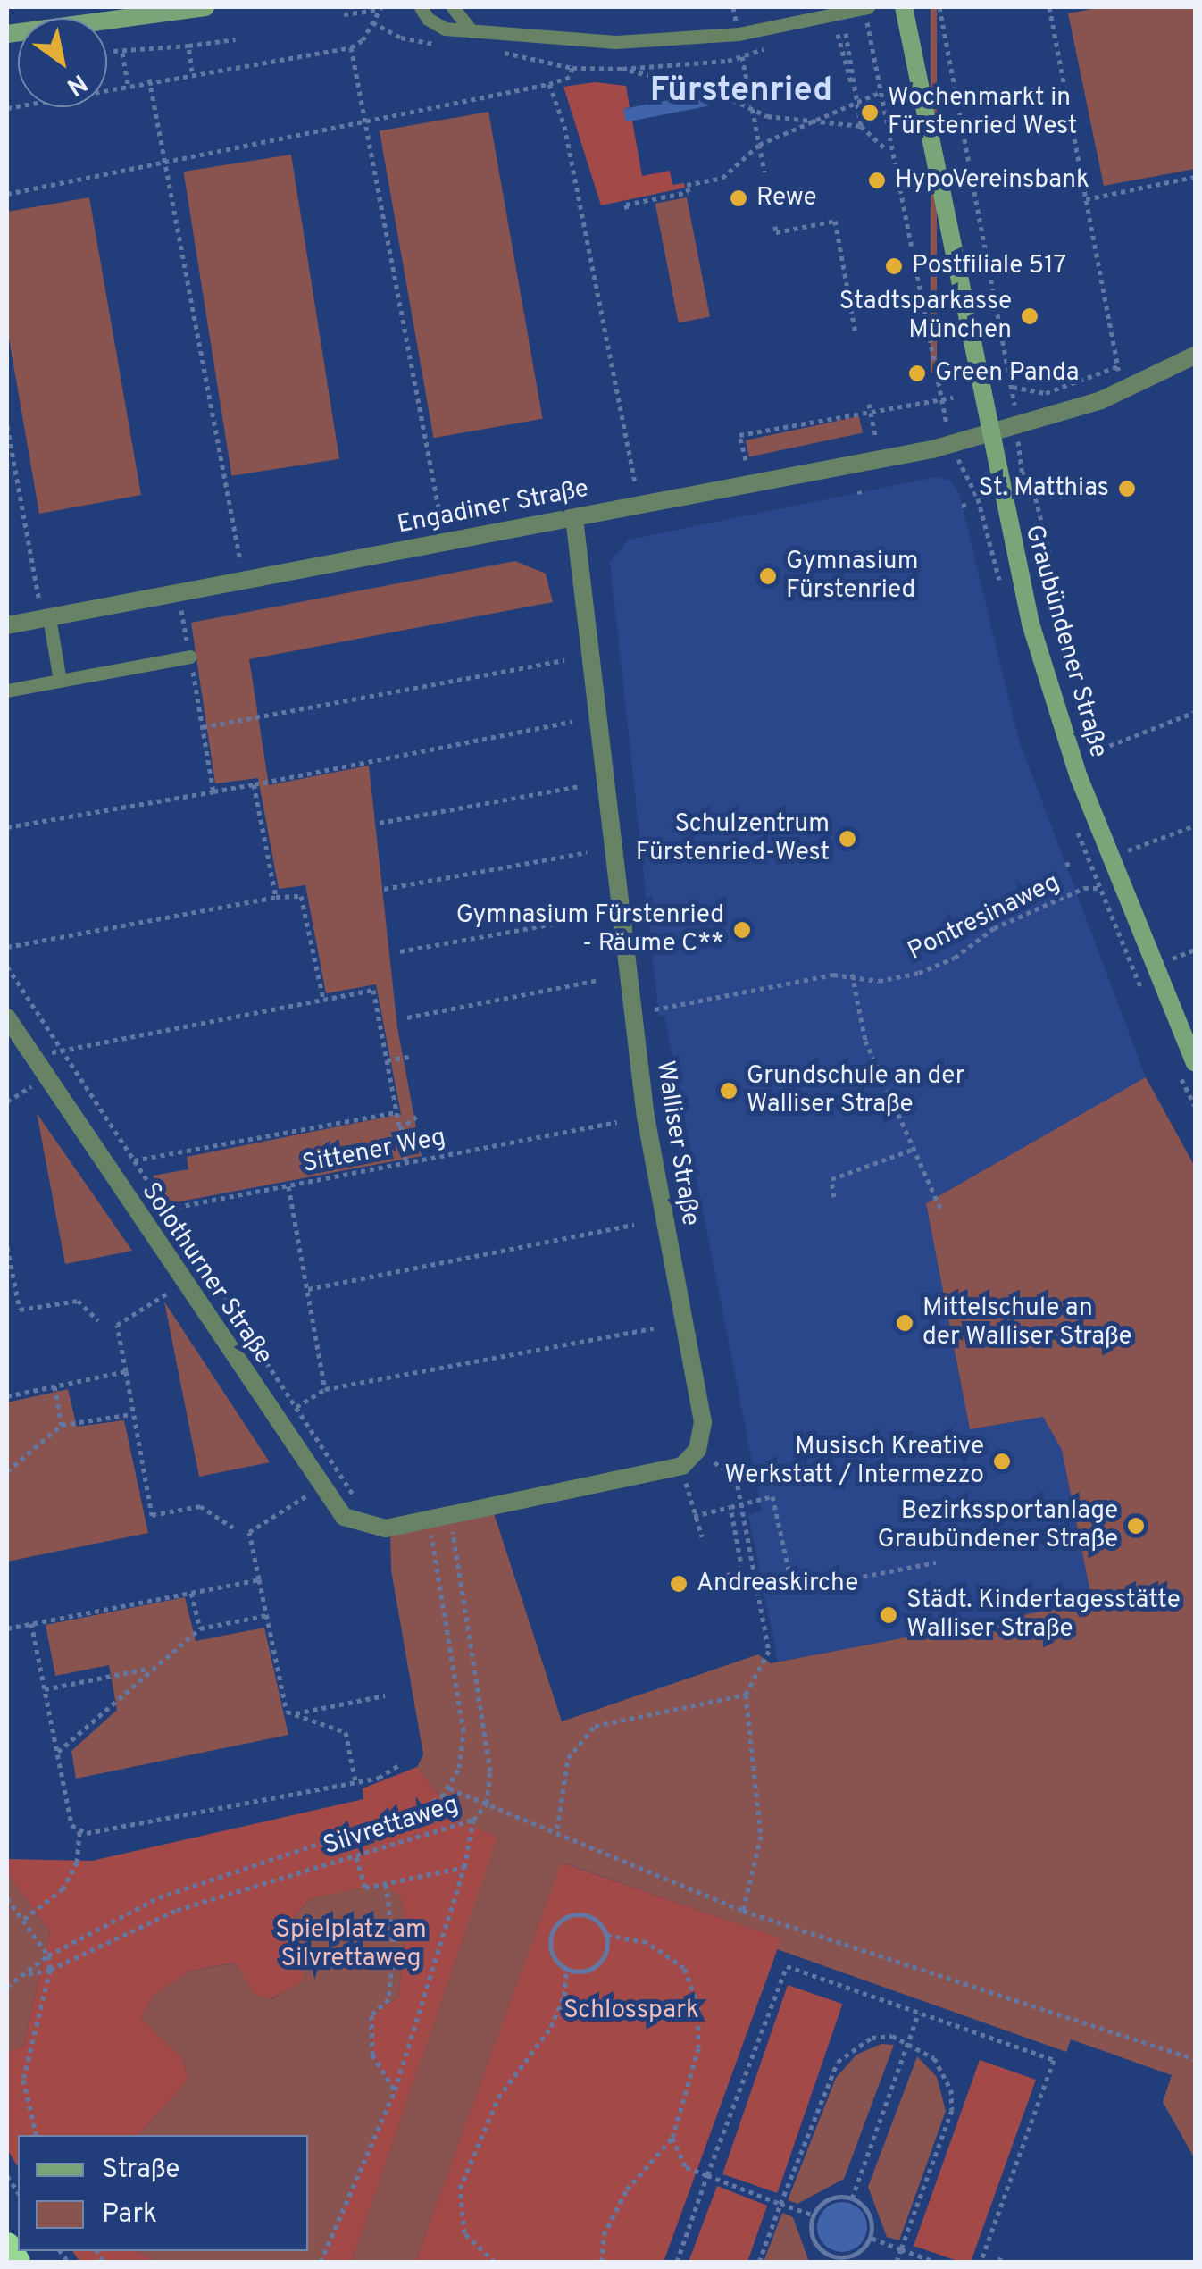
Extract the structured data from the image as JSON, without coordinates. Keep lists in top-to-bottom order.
{
  "streets": {
    "street": [
      "Engadiner Straße",
      "Graubündener Straße",
      "Walliser Straße",
      "Solothurner Straße"
    ],
    "path": ["Pontresinaweg", "Sittener Weg", "Silvrettaweg"]
  },
  "crossings": [
    ["Engadiner Straße", "Graubündener Straße"],
    ["Engadiner Straße", "Walliser Straße"],
    ["Graubündener Straße", "Pontresinaweg"],
    ["Sittener Weg", "Solothurner Straße"],
    ["Solothurner Straße", "Silvrettaweg"]
  ],
  "districts": ["Fürstenried"],
  "parks": ["Spielplatz am Silvrettaweg", "Schlosspark"],
  "places": [
    "Wochenmarkt in Fürstenried West",
    "HypoVereinsbank",
    "Rewe",
    "Postfiliale 517",
    "Stadtsparkasse München",
    "Green Panda",
    "St. Matthias",
    "Gymnasium Fürstenried",
    "Schulzentrum Fürstenried-West",
    "Gymnasium Fürstenried - Räume C**",
    "Grundschule an der Walliser Straße",
    "Mittelschule an der Walliser Straße",
    "Musisch Kreative Werkstatt / Intermezzo",
    "Bezirkssportanlage Graubündener Straße",
    "Andreaskirche",
    "Städt. Kindertagesstätte Walliser Straße"
  ],
  "legend": ["Straße", "Park"],
  "north": "bottom right"
}
